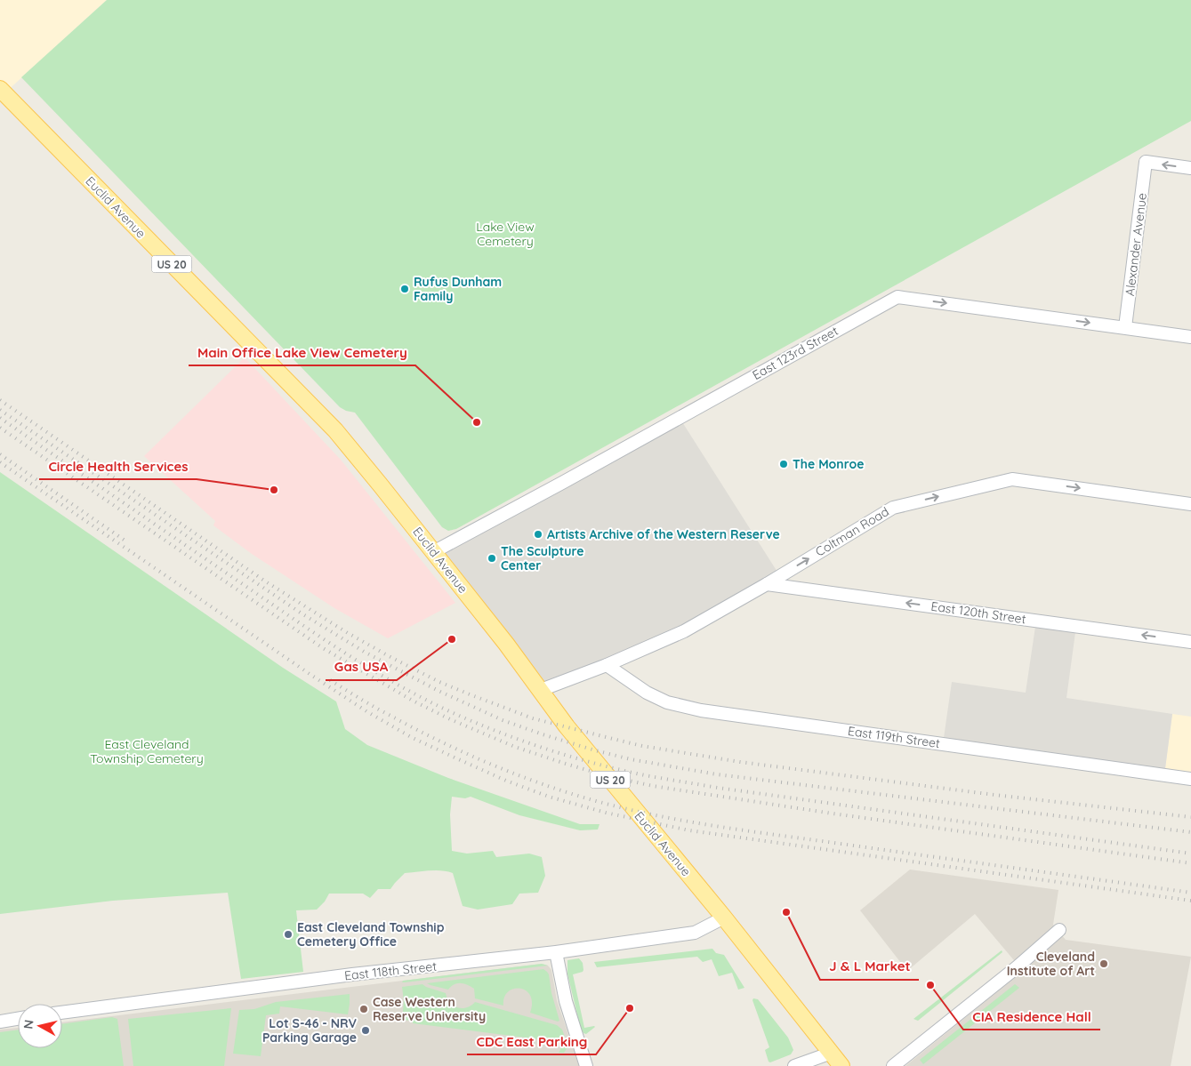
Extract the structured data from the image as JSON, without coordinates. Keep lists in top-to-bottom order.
{
  "streets": {
    "main road": ["Euclid Avenue", "US 20"],
    "street": [
      "Alexander Avenue",
      "East 123rd Street",
      "Coltman Road",
      "East 120th Street",
      "East 119th Street",
      "East 118th Street"
    ]
  },
  "crossings": [
    ["Euclid Avenue", "East 123rd Street"],
    ["Euclid Avenue", "Coltman Road"],
    ["Euclid Avenue", "East 118th Street"],
    ["Alexander Avenue", "East 123rd Street"],
    ["Coltman Road", "East 120th Street"],
    ["Coltman Road", "East 119th Street"]
  ],
  "one_way": [
    "Alexander Avenue",
    "East 123rd Street",
    "Coltman Road",
    "East 120th Street"
  ],
  "parks": ["Lake View Cemetery", "East Cleveland Township Cemetery"],
  "places": [
    "Rufus Dunham Family",
    "Main Office Lake View Cemetery",
    "The Monroe",
    "Circle Health Services",
    "Artists Archive of the Western Reserve",
    "The Sculpture Center",
    "Gas USA",
    "J & L Market",
    "East Cleveland Township Cemetery Office",
    "Cleveland Institute of Art",
    "CIA Residence Hall",
    "CDC East Parking",
    "Case Western Reserve University",
    "Lot S-46 - NRV Parking Garage"
  ],
  "north": "left"
}
